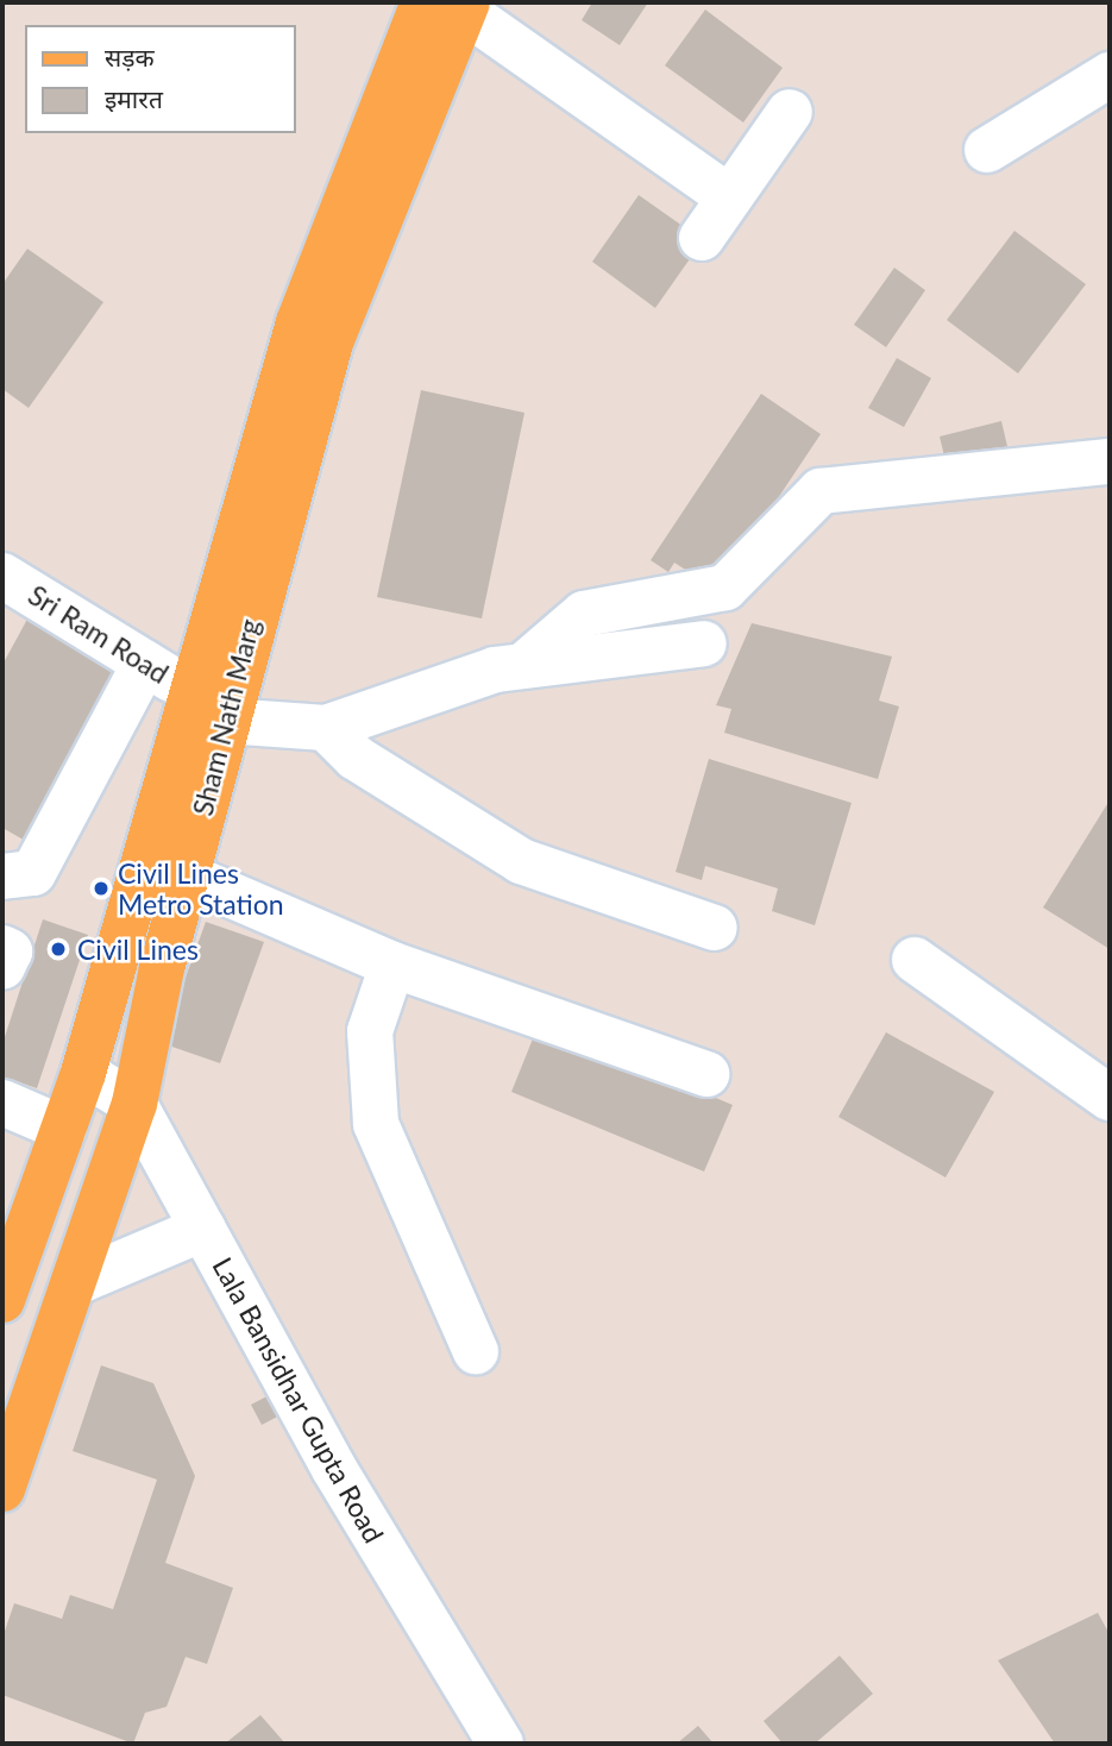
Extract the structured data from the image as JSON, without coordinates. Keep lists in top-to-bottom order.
{
  "streets": {
    "main road": ["Sham Nath Marg"],
    "street": ["Sri Ram Road", "Lala Bansidhar Gupta Road"]
  },
  "crossings": [
    ["Sri Ram Road", "Sham Nath Marg"],
    ["Sham Nath Marg", "Lala Bansidhar Gupta Road"]
  ],
  "places": ["Civil Lines Metro Station", "Civil Lines"],
  "legend": ["सड़क", "इमारत"]
}
